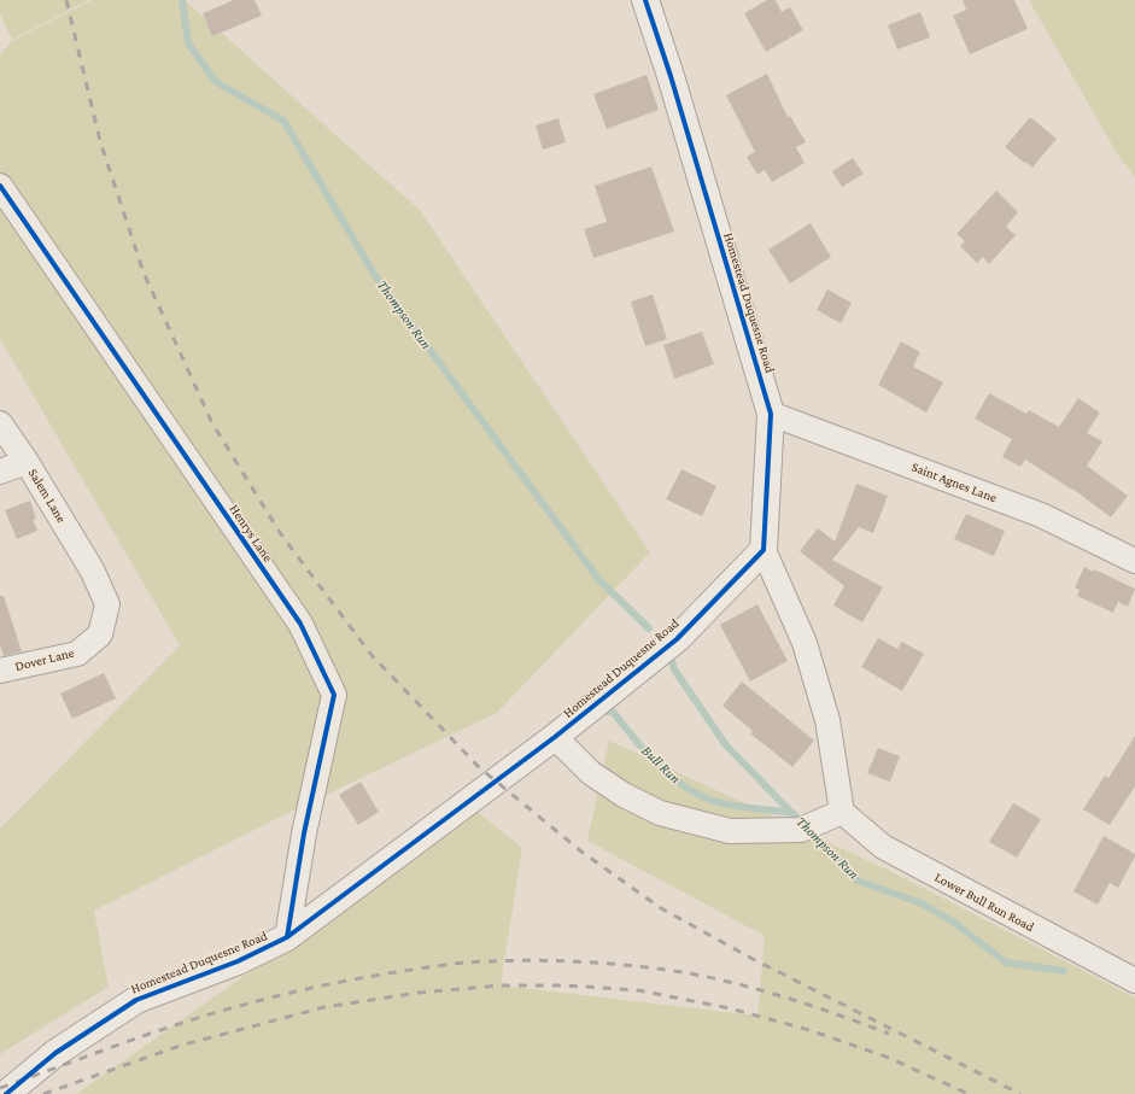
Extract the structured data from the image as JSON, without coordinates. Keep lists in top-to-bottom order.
{
  "streets": {
    "street": [
      "Homestead Duquesne Road",
      "Saint Agnes Lane",
      "Salem Lane",
      "Henrys Lane",
      "Dover Lane",
      "Lower Bull Run Road"
    ]
  },
  "crossings": [
    ["Homestead Duquesne Road", "Saint Agnes Lane"],
    ["Homestead Duquesne Road", "Henrys Lane"],
    ["Salem Lane", "Dover Lane"]
  ],
  "water": ["Thompson Run", "Bull Run"]
}
